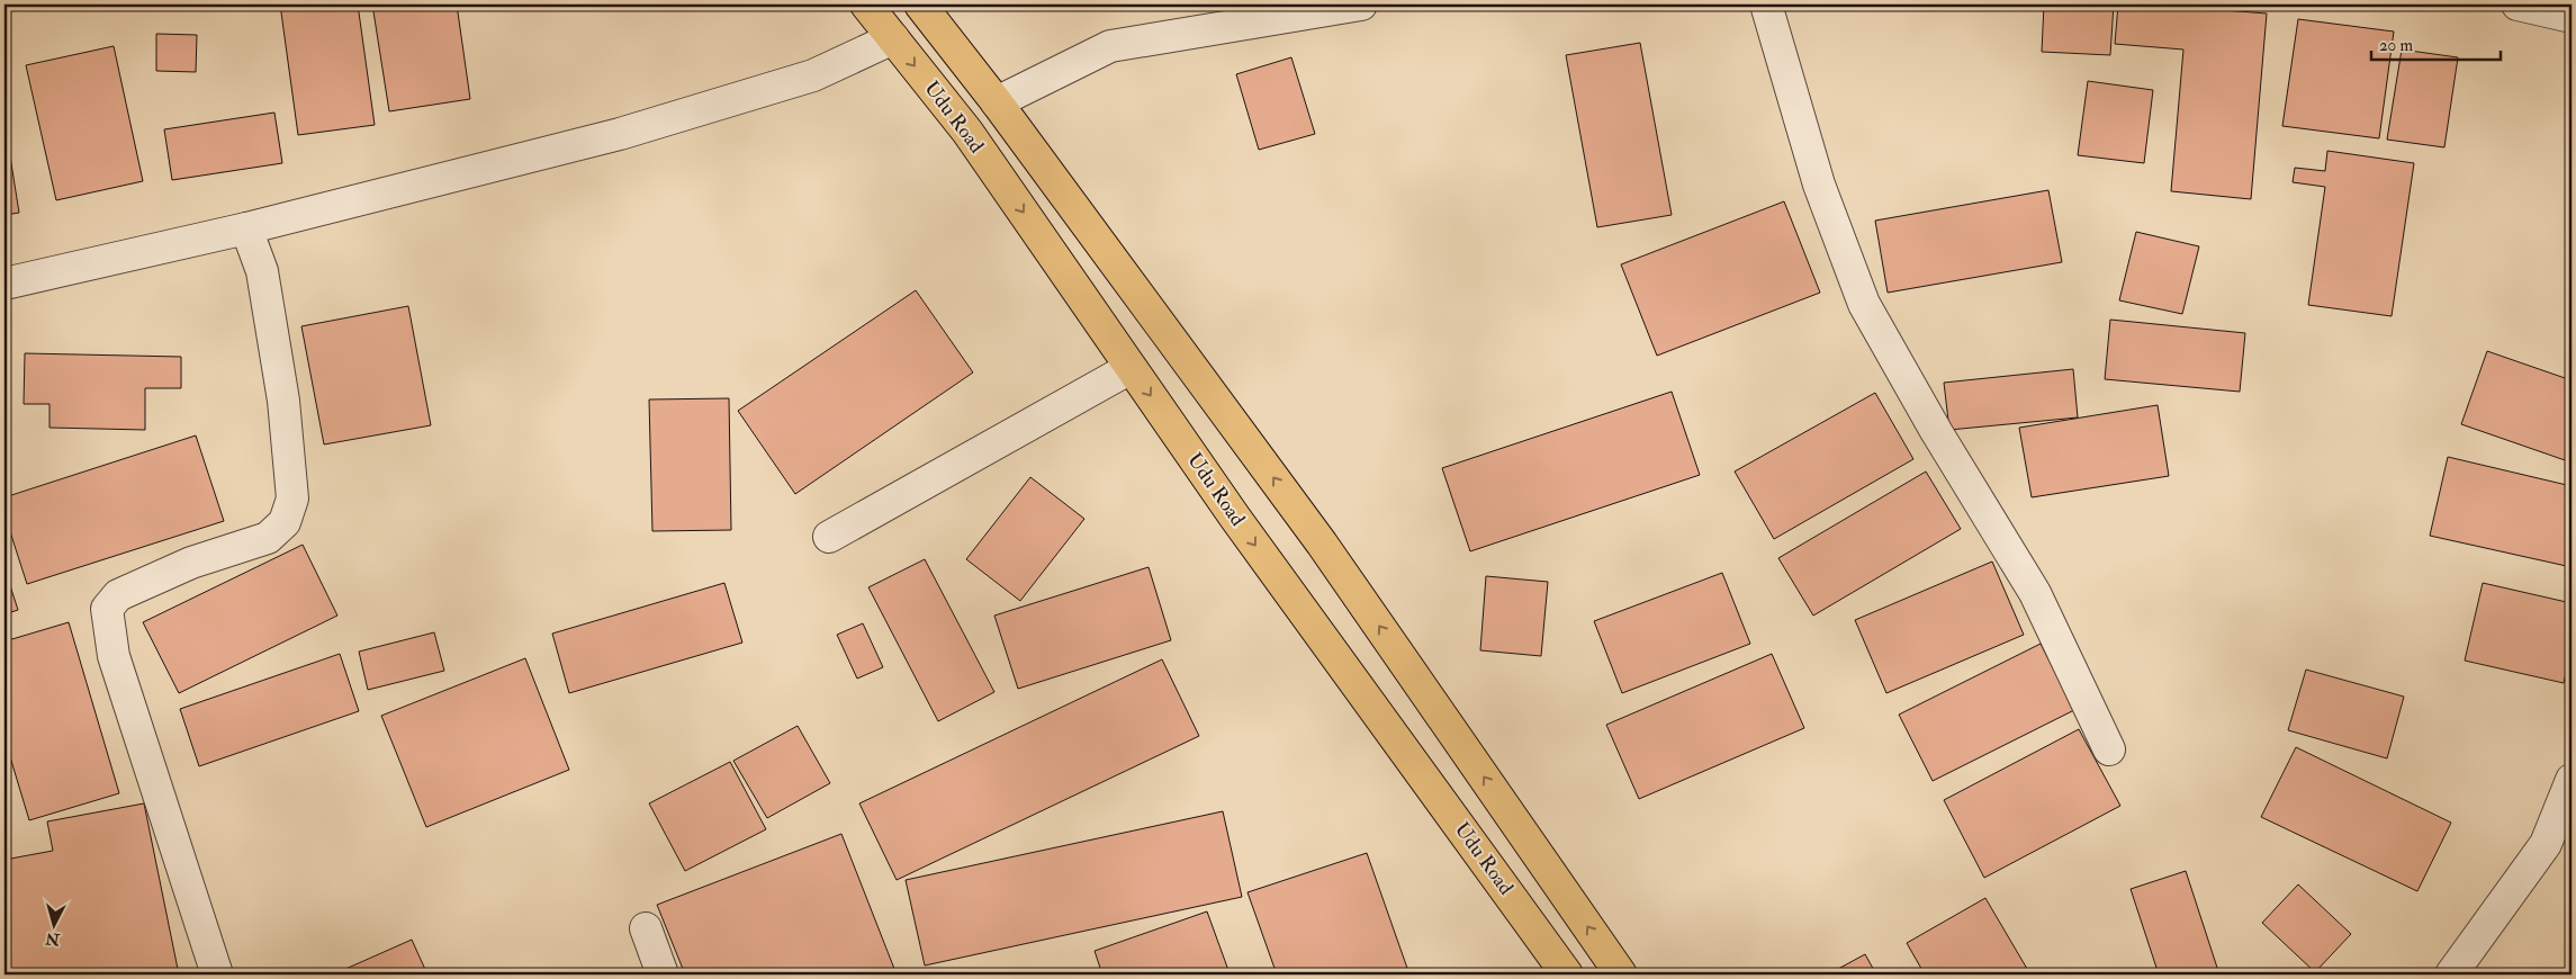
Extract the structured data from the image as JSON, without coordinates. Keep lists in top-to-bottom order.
{
  "streets": {
    "main road": ["Udu Road"]
  },
  "scale_bar": "20 m",
  "north": "bottom"
}
